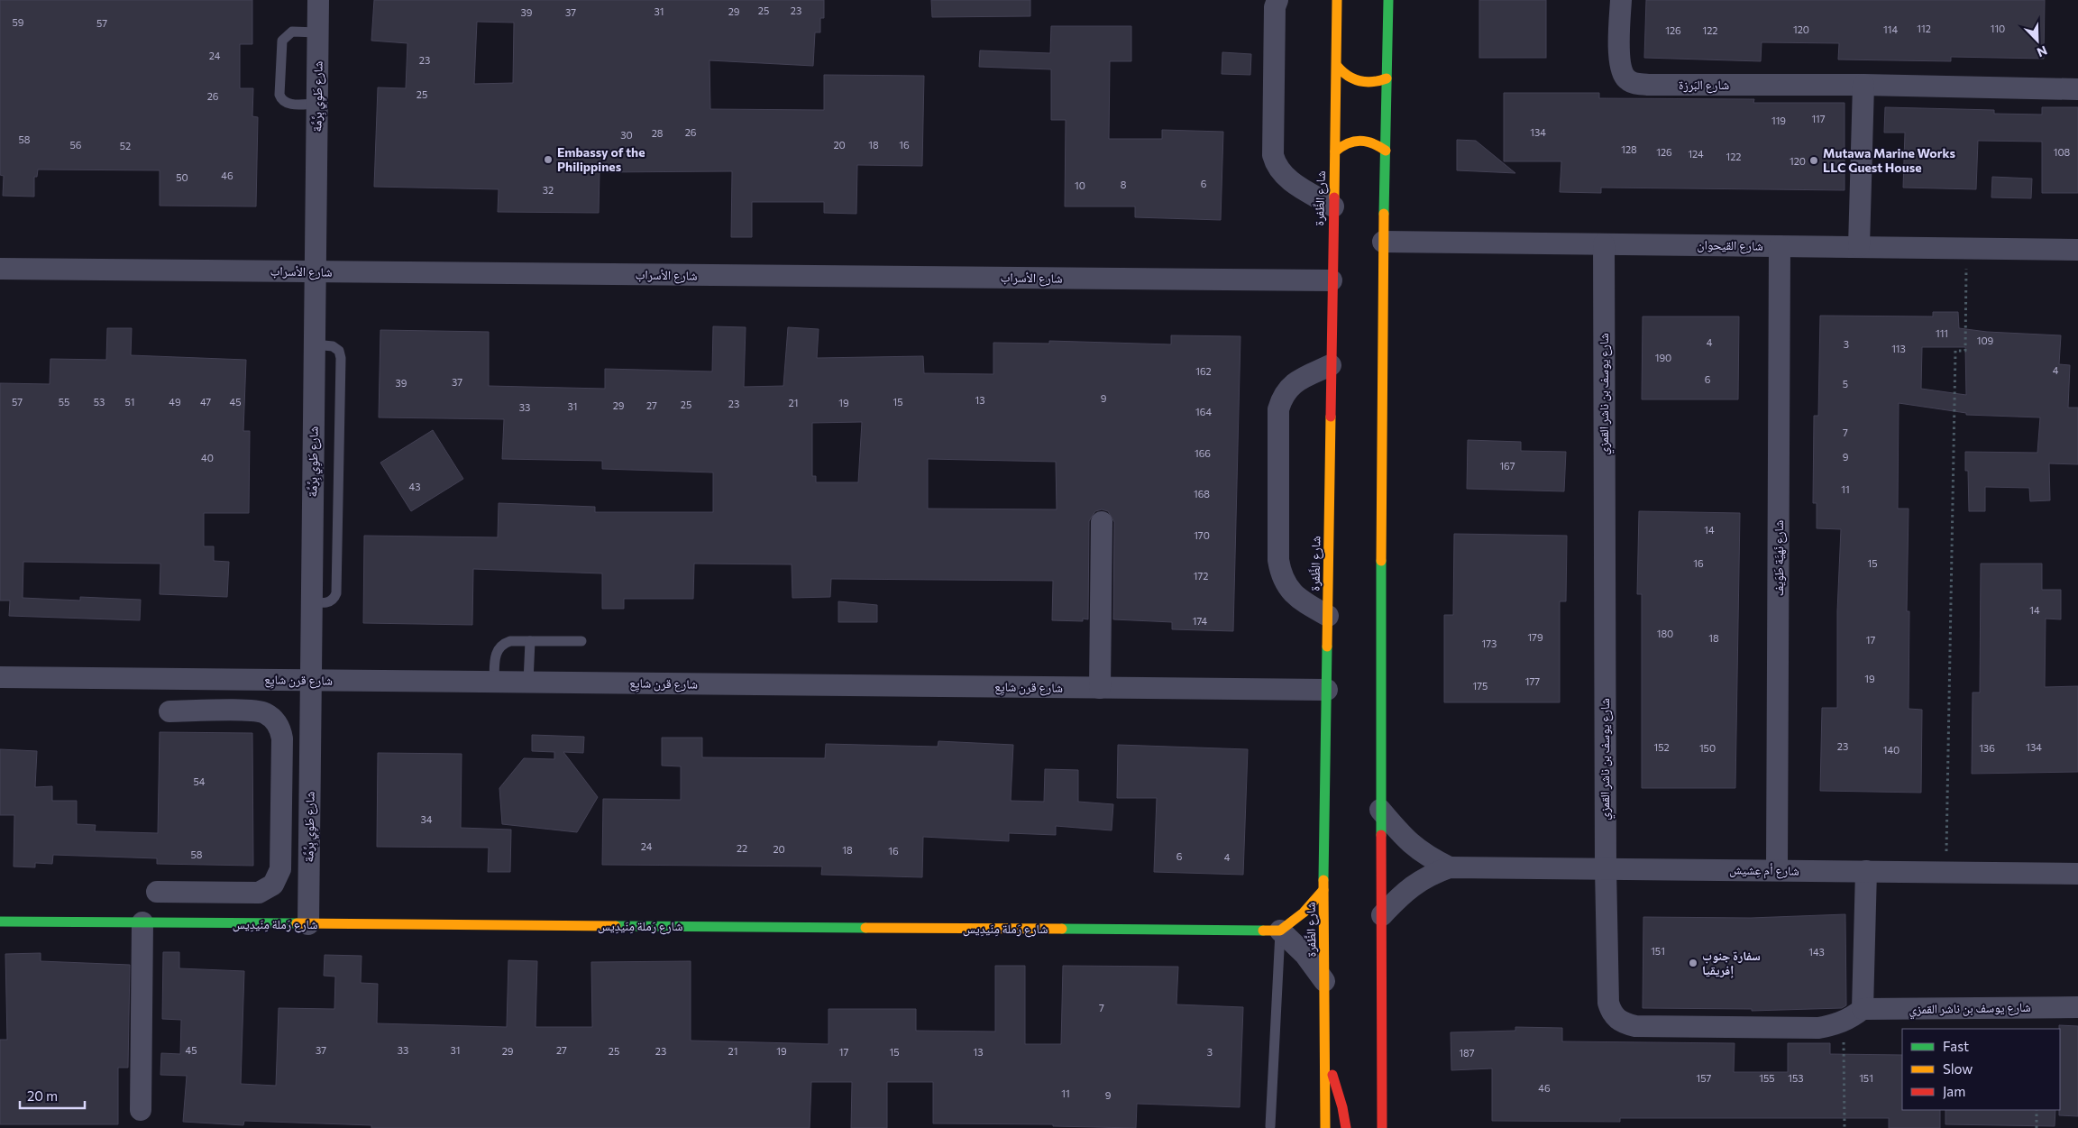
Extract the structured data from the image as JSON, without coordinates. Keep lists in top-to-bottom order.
{
  "streets": {
    "main road": ["شارع الظَّفرة", "شارع رَملة مِنَيدِيس"],
    "street": [
      "شارع البَرزة",
      "شارع طَوِي بِرِّمَّة",
      "شارع القيحوان",
      "شارع الأسراب",
      "شارع يوسف بن ناشر القمزي",
      "شارع نَهيَّة طَوَيف",
      "شارع قرن شايِع",
      "شارع أم عِشيش"
    ]
  },
  "crossings": [
    ["شارع طَوِي بِرِّمَّة", "شارع الأسراب"],
    ["شارع طَوِي بِرِّمَّة", "شارع قرن شايِع"],
    ["شارع طَوِي بِرِّمَّة", "شارع رَملة مِنَيدِيس"],
    ["شارع الظَّفرة", "شارع الأسراب"],
    ["شارع الظَّفرة", "شارع قرن شايِع"],
    ["شارع القيحوان", "شارع يوسف بن ناشر القمزي"],
    ["شارع القيحوان", "شارع نَهيَّة طَوَيف"],
    ["شارع يوسف بن ناشر القمزي", "شارع أم عِشيش"],
    ["شارع نَهيَّة طَوَيف", "شارع أم عِشيش"]
  ],
  "places": ["Embassy of the Philippines", "Mutawa Marine Works LLC Guest House", "سفارة جنوب إفريقيا"],
  "house_numbers": [
    "25",
    "23",
    "31",
    "29",
    "39",
    "37",
    "59",
    "57",
    "112",
    "110",
    "120",
    "114",
    "126",
    "122",
    "24",
    "23",
    "25",
    "26",
    "117",
    "119",
    "26",
    "134",
    "28",
    "30",
    "58",
    "56",
    "20",
    "18",
    "16",
    "52",
    "128",
    "126",
    "108",
    "124",
    "122",
    "120",
    "46",
    "50",
    "6",
    "8",
    "10",
    "32",
    "111",
    "109",
    "4",
    "3",
    "113",
    "190",
    "4",
    "162",
    "6",
    "37",
    "39",
    "5",
    "9",
    "13",
    "57",
    "55",
    "53",
    "51",
    "49",
    "47",
    "45",
    "15",
    "21",
    "19",
    "23",
    "25",
    "29",
    "27",
    "31",
    "33",
    "164",
    "7",
    "166",
    "9",
    "40",
    "167",
    "43",
    "11",
    "168",
    "14",
    "170",
    "16",
    "15",
    "172",
    "14",
    "174",
    "180",
    "179",
    "18",
    "17",
    "173",
    "19",
    "177",
    "175",
    "23",
    "152",
    "134",
    "150",
    "136",
    "140",
    "54",
    "34",
    "24",
    "22",
    "20",
    "18",
    "16",
    "58",
    "6",
    "4",
    "151",
    "143",
    "7",
    "45",
    "37",
    "33",
    "31",
    "27",
    "29",
    "25",
    "23",
    "21",
    "19",
    "17",
    "15",
    "13",
    "3",
    "187",
    "157",
    "155",
    "153",
    "151",
    "46",
    "11",
    "9"
  ],
  "legend": ["Fast", "Slow", "Jam"],
  "scale_bar": "20 m",
  "north": "bottom right"
}
